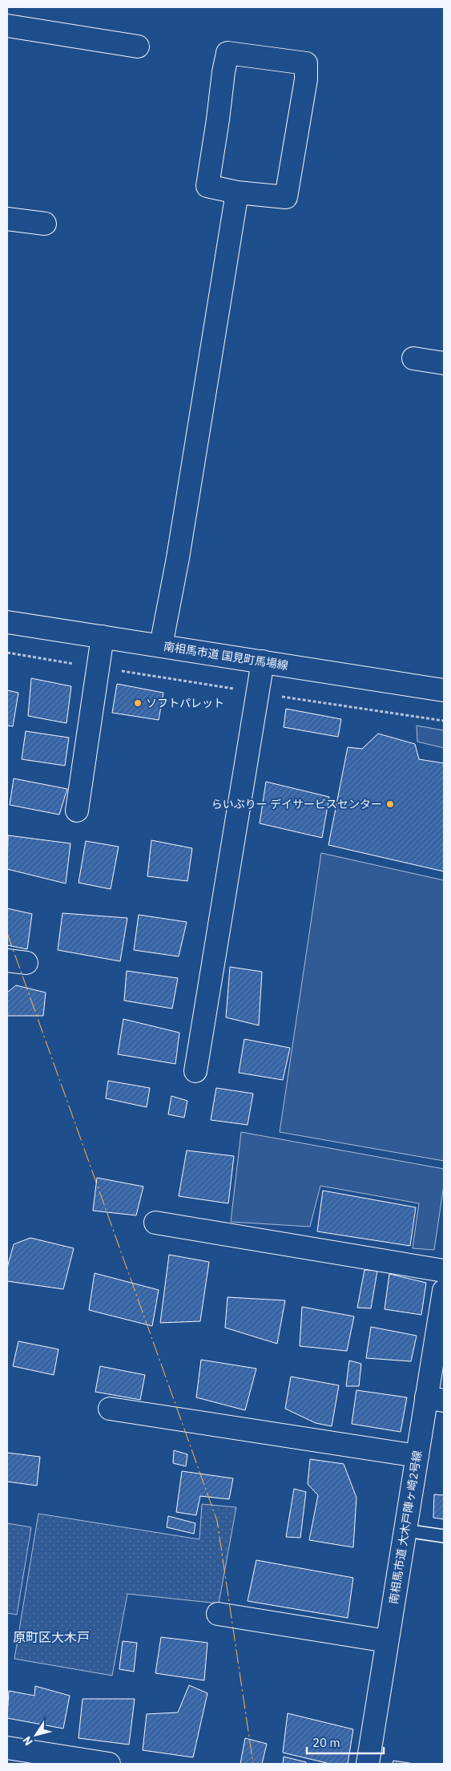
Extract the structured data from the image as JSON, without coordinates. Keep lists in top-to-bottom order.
{
  "streets": {
    "street": ["南相馬市道 国見町馬場線", "南相馬市道 大木戸陣ヶ崎2号線"]
  },
  "districts": ["原町区大木戸"],
  "places": ["ソフトパレット", "らいぶりー デイサービスセンター"],
  "scale_bar": "20 m",
  "north": "bottom left"
}
